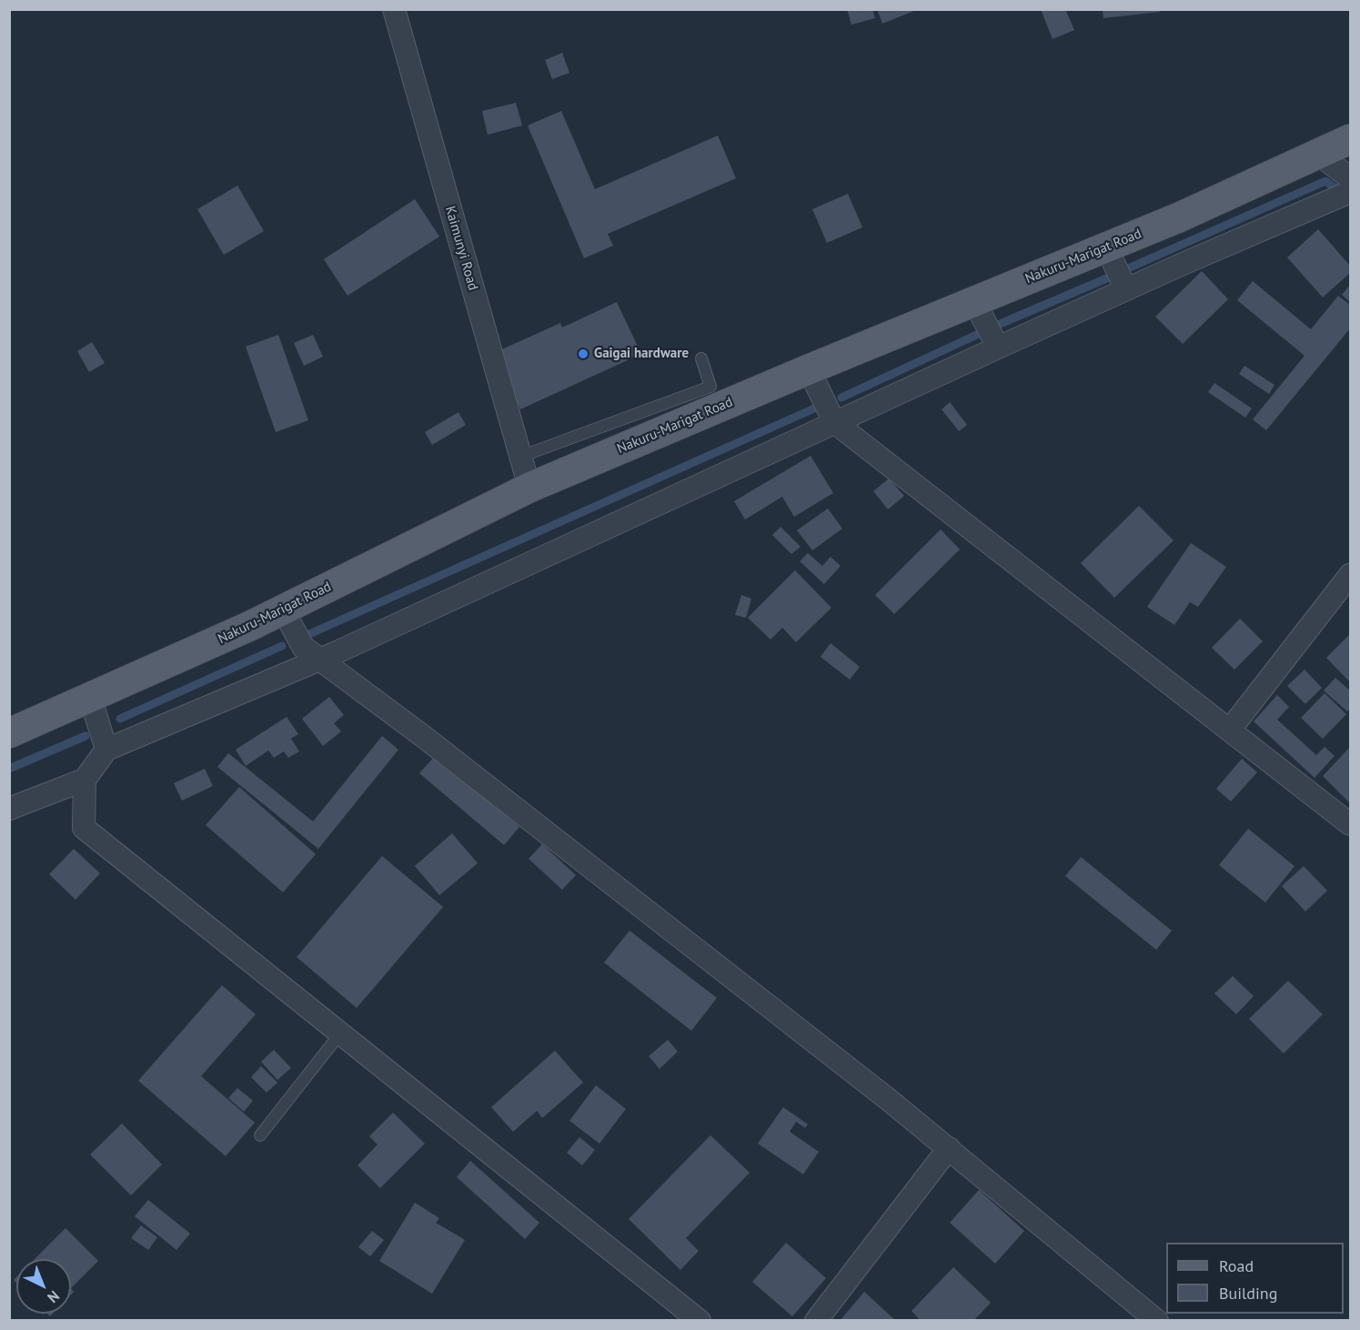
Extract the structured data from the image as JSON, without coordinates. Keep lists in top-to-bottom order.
{
  "streets": {
    "main road": ["Nakuru-Marigat Road"],
    "street": ["Kaimunyi Road"]
  },
  "crossings": [
    ["Kaimunyi Road", "Nakuru-Marigat Road"]
  ],
  "places": ["Gaigai hardware"],
  "legend": ["Road", "Building"],
  "north": "bottom right"
}
